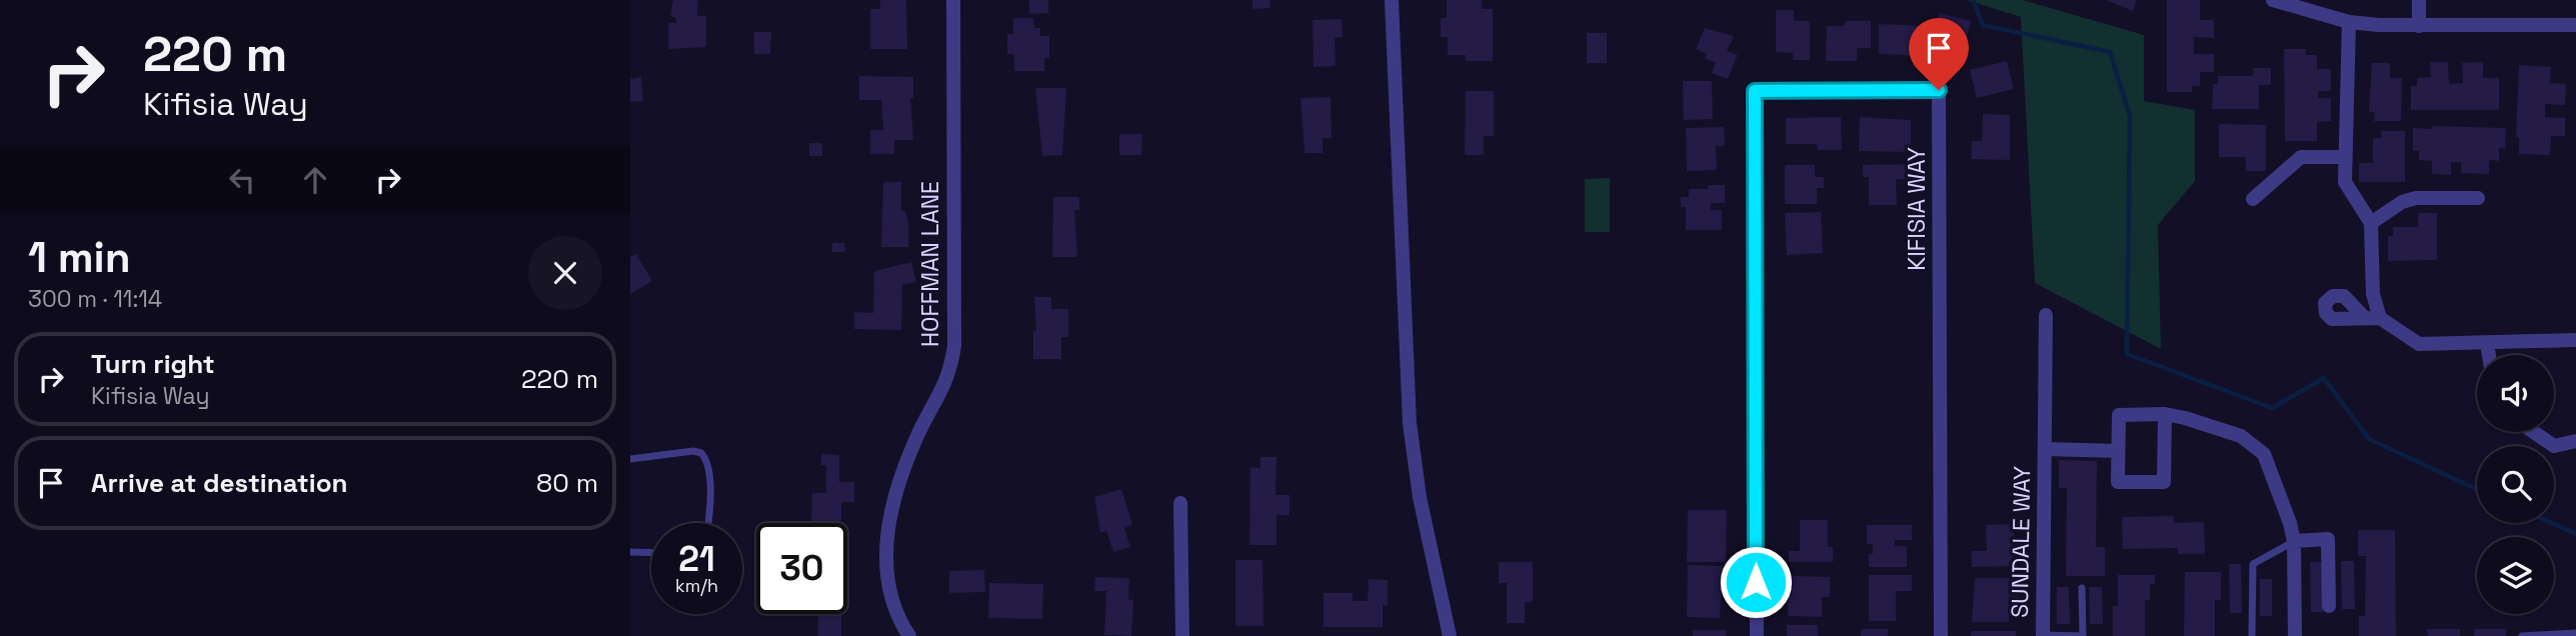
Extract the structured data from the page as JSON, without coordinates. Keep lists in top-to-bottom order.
{
  "streets": {
    "street": ["KIFISIA WAY", "HOFFMAN LANE", "SUNDALE WAY"]
  },
  "page": {
    "turn": ["220 m", "Kifisia Way"],
    "heading": ["1 min", "300 m · 11:14"],
    "list": [
      {
        "name": "Turn right",
        "note": "Kifisia Way",
        "value": "220 m"
      },
      {
        "name": "Arrive at destination",
        "value": "80 m"
      }
    ],
    "speed": "21 km/h",
    "limit": "30"
  }
}
